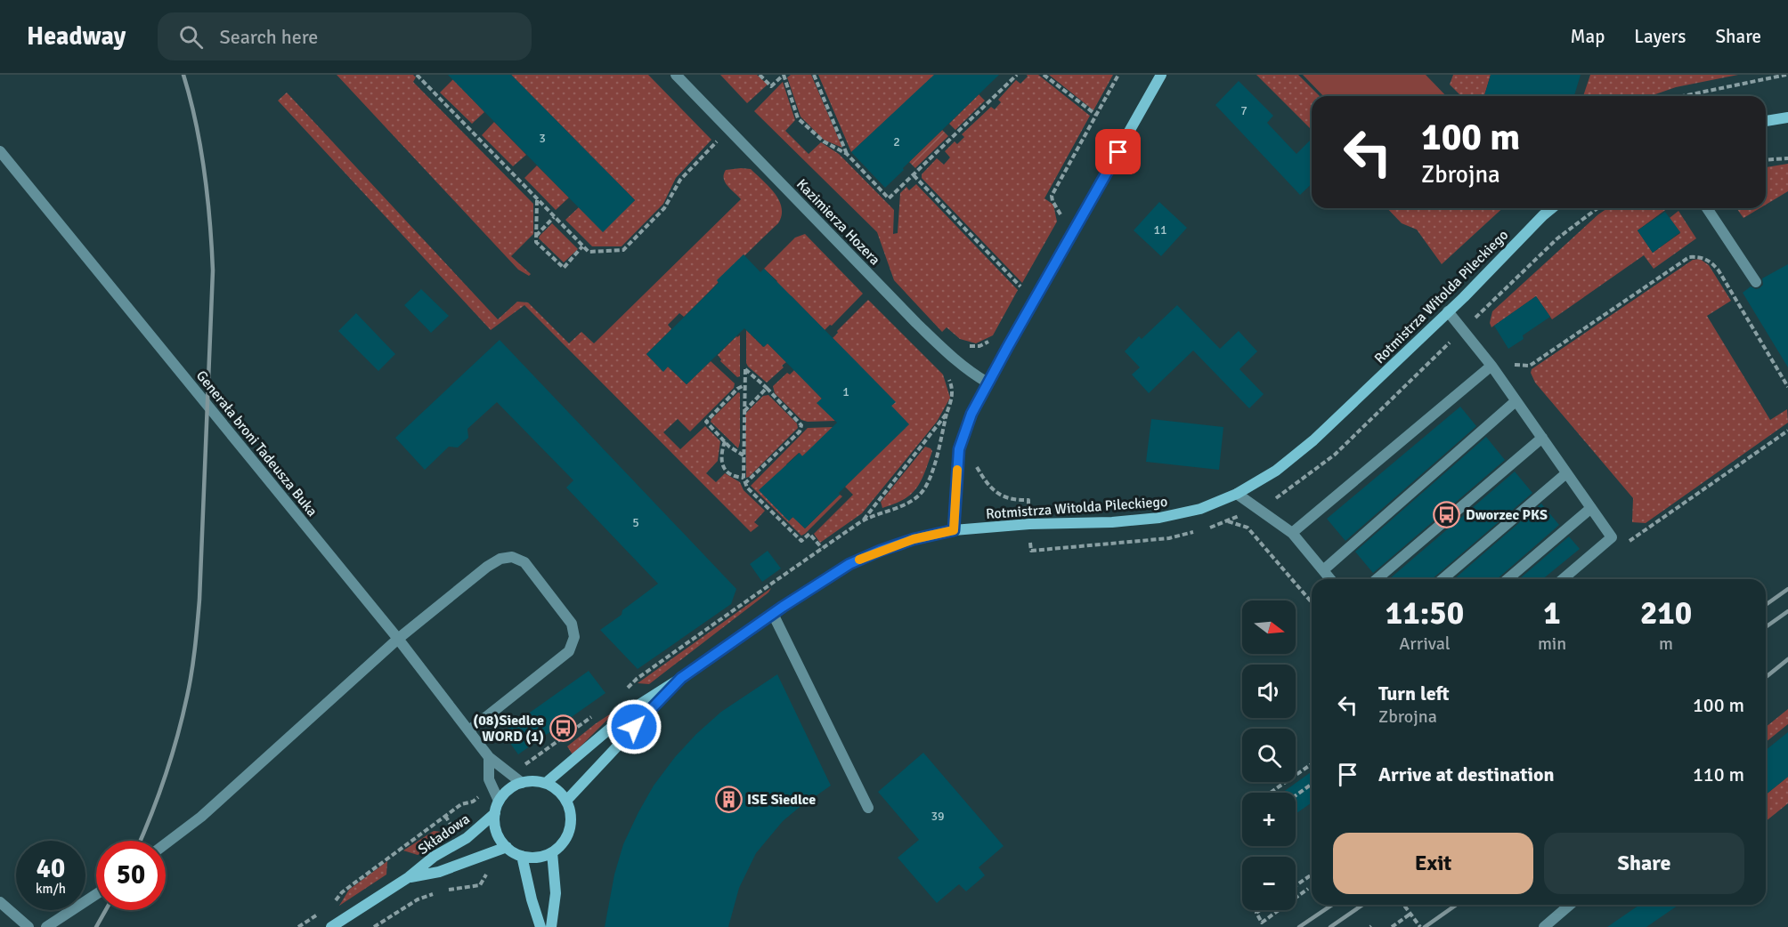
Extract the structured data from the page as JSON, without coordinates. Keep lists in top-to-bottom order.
{
  "streets": {
    "main road": ["Rotmistrza Witolda Pileckiego", "Składowa"],
    "street": ["Kazimierza Hozera", "Generała broni Tadeusza Buka"]
  },
  "crossings": [
    ["Rotmistrza Witolda Pileckiego", "Generała broni Tadeusza Buka"],
    ["Rotmistrza Witolda Pileckiego", "Składowa"],
    ["Generała broni Tadeusza Buka", "Składowa"]
  ],
  "places": {
    "bus stop": ["Dworzec PKS", "(08)Siedlce WORD (1)"],
    "building": ["ISE Siedlce"]
  },
  "house_numbers": [
    "7",
    "3",
    "2",
    "11",
    "1",
    "5",
    "39"
  ],
  "north": "right",
  "page": {
    "header": "Headway",
    "search": "Search here",
    "nav": ["Map", "Layers", "Share"],
    "turn": ["100 m", "Zbrojna"],
    "eta": [
      "11:50",
      "Arrival",
      "1",
      "min",
      "210",
      "m"
    ],
    "map_buttons": ["+", "−"],
    "list": [
      {
        "name": "Turn left",
        "note": "Zbrojna",
        "value": "100 m"
      },
      {
        "name": "Arrive at destination",
        "value": "110 m"
      }
    ],
    "buttons": ["Exit", "Share"],
    "speed": "40 km/h",
    "limit": "50"
  }
}
